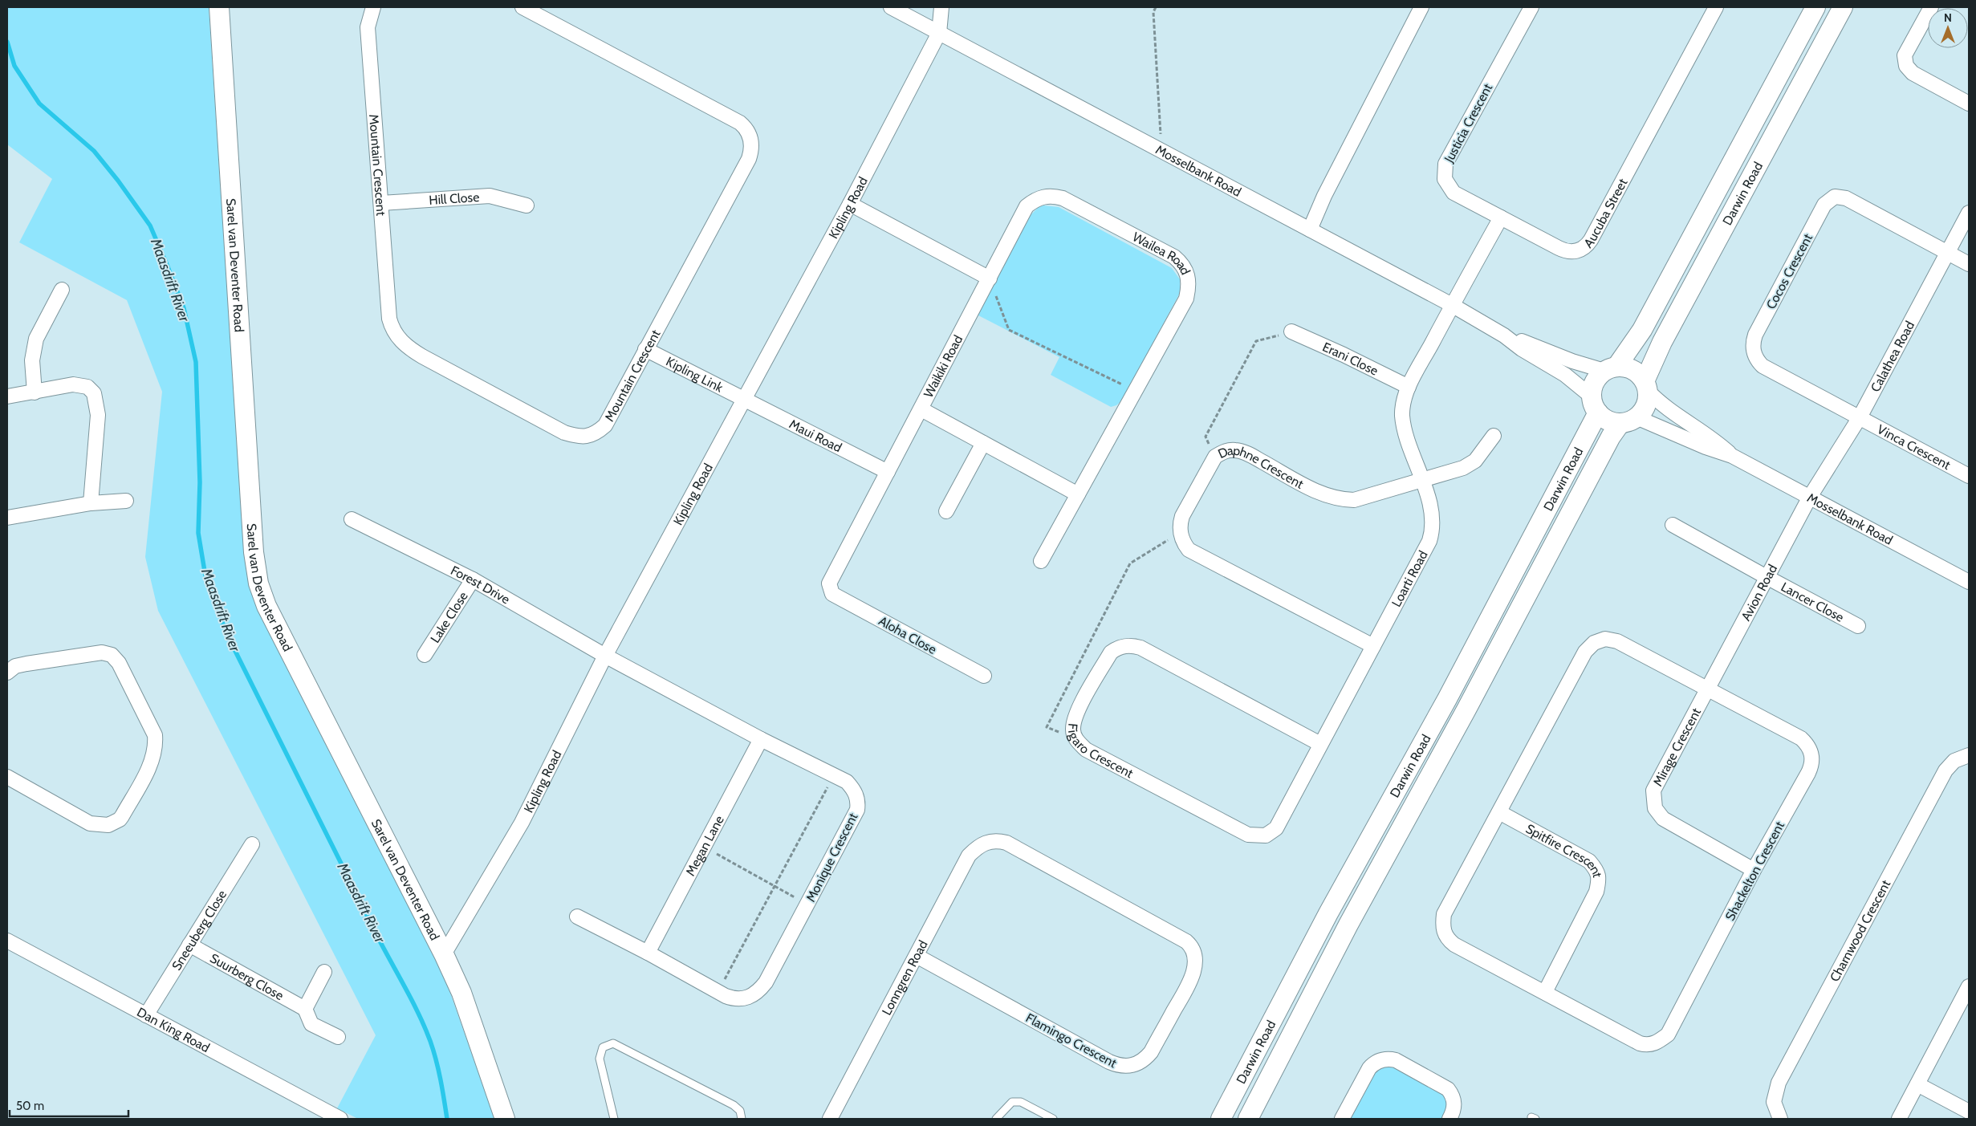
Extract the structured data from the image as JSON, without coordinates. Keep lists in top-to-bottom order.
{
  "streets": {
    "street": [
      "Justicia Crescent",
      "Mountain Crescent",
      "Mosselbank Road",
      "Darwin Road",
      "Hill Close",
      "Kipling Road",
      "Aucuba Street",
      "Wailea Road",
      "Sarel van Deventer Road",
      "Cocos Crescent",
      "Calathea Road",
      "Erani Close",
      "Waikiki Road",
      "Kipling Link",
      "Maui Road",
      "Vinca Crescent",
      "Daphne Crescent",
      "Loarti Road",
      "Forest Drive",
      "Avion Road",
      "Lancer Close",
      "Lake Close",
      "Aloha Close",
      "Mirage Crescent",
      "Figaro Crescent",
      "Megan Lane",
      "Spitfire Crescent",
      "Monique Crescent",
      "Shackelton Crescent",
      "Sneeuberg Close",
      "Charnwood Crescent",
      "Suurberg Close",
      "Lonngren Road",
      "Dan King Road",
      "Flamingo Crescent"
    ]
  },
  "crossings": [
    ["Justicia Crescent", "Aucuba Street"],
    ["Mountain Crescent", "Hill Close"],
    ["Mountain Crescent", "Kipling Link"],
    ["Mosselbank Road", "Darwin Road"],
    ["Mosselbank Road", "Kipling Road"],
    ["Mosselbank Road", "Calathea Road"],
    ["Mosselbank Road", "Loarti Road"],
    ["Mosselbank Road", "Avion Road"],
    ["Kipling Road", "Sarel van Deventer Road"],
    ["Kipling Road", "Kipling Link"],
    ["Kipling Road", "Maui Road"],
    ["Kipling Road", "Forest Drive"],
    ["Kipling Road", "Monique Crescent"],
    ["Wailea Road", "Waikiki Road"],
    ["Cocos Crescent", "Calathea Road"],
    ["Cocos Crescent", "Vinca Crescent"],
    ["Calathea Road", "Vinca Crescent"],
    ["Calathea Road", "Avion Road"],
    ["Erani Close", "Loarti Road"],
    ["Waikiki Road", "Maui Road"],
    ["Waikiki Road", "Aloha Close"],
    ["Kipling Link", "Maui Road"],
    ["Daphne Crescent", "Loarti Road"],
    ["Loarti Road", "Figaro Crescent"],
    ["Forest Drive", "Lake Close"],
    ["Forest Drive", "Monique Crescent"],
    ["Avion Road", "Lancer Close"],
    ["Avion Road", "Mirage Crescent"],
    ["Avion Road", "Shackelton Crescent"],
    ["Mirage Crescent", "Shackelton Crescent"],
    ["Megan Lane", "Monique Crescent"],
    ["Spitfire Crescent", "Shackelton Crescent"],
    ["Sneeuberg Close", "Suurberg Close"],
    ["Sneeuberg Close", "Dan King Road"],
    ["Lonngren Road", "Flamingo Crescent"]
  ],
  "water": ["Maasdrift River"],
  "scale_bar": "50 m",
  "north": "top"
}
